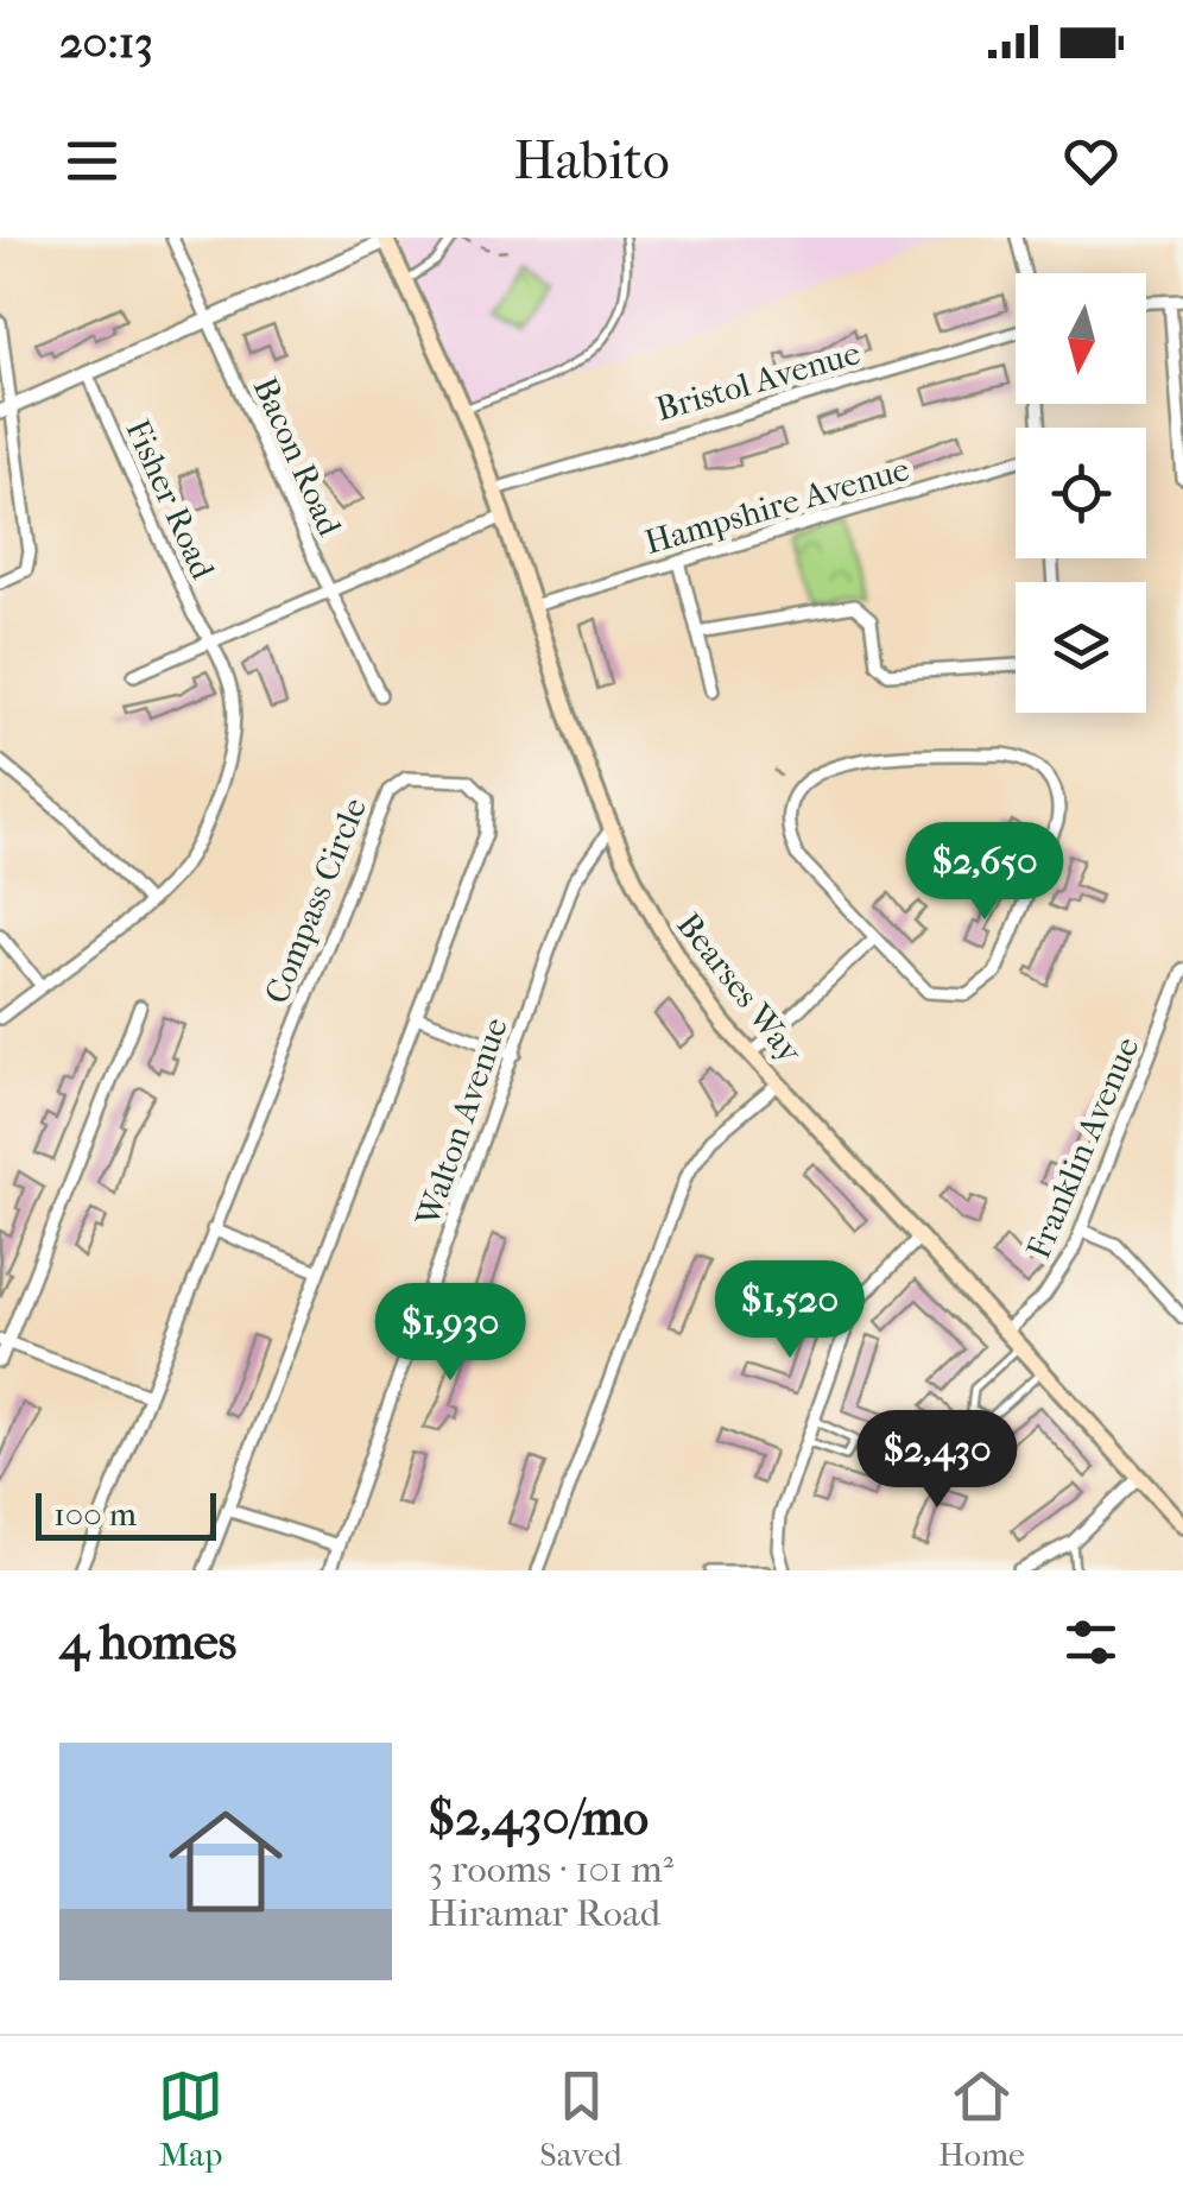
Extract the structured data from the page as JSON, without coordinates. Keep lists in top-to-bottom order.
{
  "streets": {
    "main road": ["Bearses Way"],
    "street": [
      "Bristol Avenue",
      "Bacon Road",
      "Fisher Road",
      "Hampshire Avenue",
      "Compass Circle",
      "Walton Avenue",
      "Franklin Avenue"
    ]
  },
  "crossings": [
    ["Bristol Avenue", "Bearses Way"],
    ["Hampshire Avenue", "Bearses Way"],
    ["Bearses Way", "Walton Avenue"],
    ["Bearses Way", "Franklin Avenue"]
  ],
  "scale_bar": "100 m",
  "north": "bottom",
  "page": {
    "status": "20:13",
    "header": "Habito",
    "price": [
      "$2,650",
      "$1,520",
      "$1,930",
      "$2,430"
    ],
    "scale": "100 m",
    "heading": "4 homes",
    "list": [
      {
        "name": "$2,430/mo",
        "note": "3 rooms · 101 m² · Hiramar Road"
      }
    ],
    "tabs": ["Map", "Saved", "Home"]
  }
}
